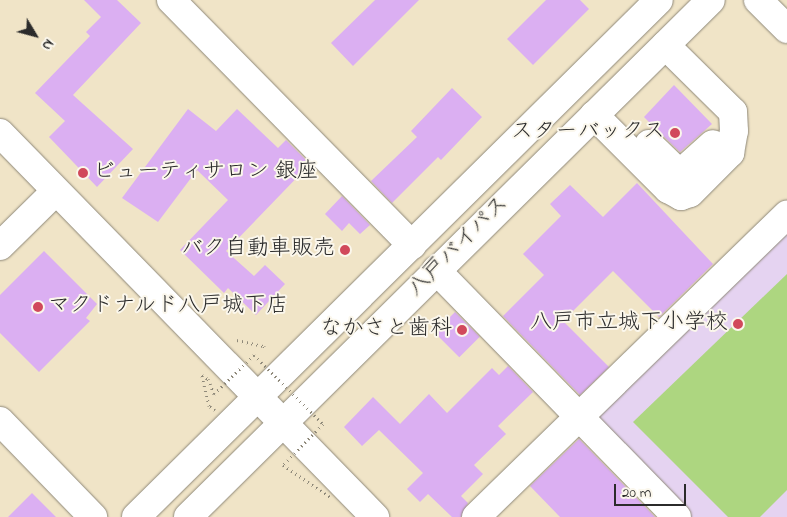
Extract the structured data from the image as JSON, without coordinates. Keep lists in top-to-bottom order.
{
  "streets": {
    "main road": ["八戸バイパス"]
  },
  "places": [
    "スターバックス",
    "ビューティサロン 銀座",
    "バク自動車販売",
    "マクドナルド八戸城下店",
    "八戸市立城下小学校",
    "なかさと歯科"
  ],
  "scale_bar": "20 m",
  "north": "bottom right"
}
